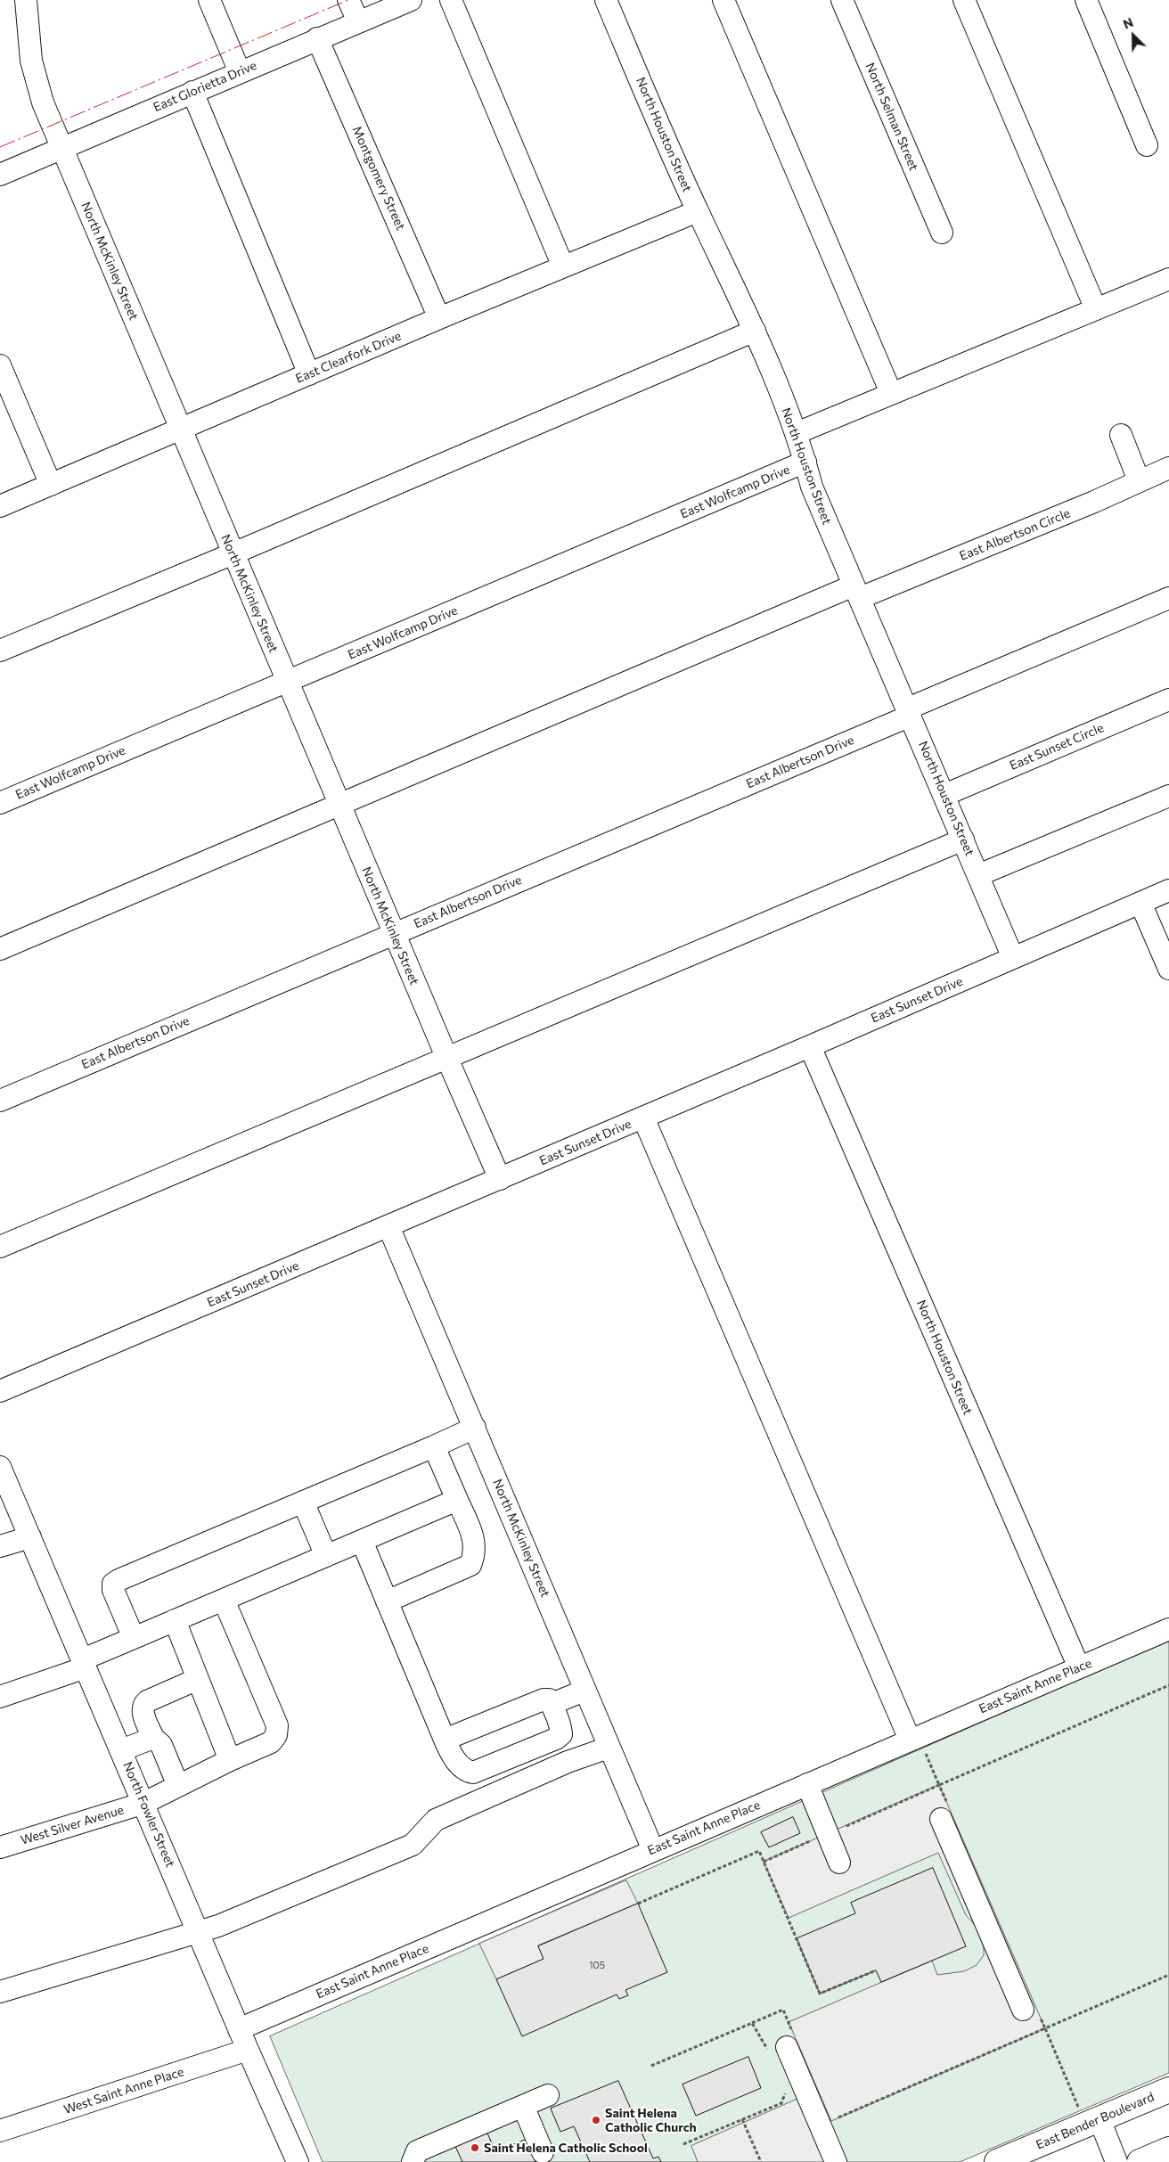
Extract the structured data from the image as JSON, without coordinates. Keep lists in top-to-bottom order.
{
  "streets": {
    "main road": ["East Bender Boulevard"],
    "street": [
      "East Glorietta Drive",
      "North Selman Street",
      "North Houston Street",
      "Montgomery Street",
      "North McKinley Street",
      "East Clearfork Drive",
      "East Wolfcamp Drive",
      "East Albertson Circle",
      "East Sunset Circle",
      "East Albertson Drive",
      "East Sunset Drive",
      "East Saint Anne Place",
      "North Fowler Street",
      "West Silver Avenue",
      "West Saint Anne Place"
    ]
  },
  "crossings": [
    ["East Glorietta Drive", "Montgomery Street"],
    ["East Glorietta Drive", "North McKinley Street"],
    ["North Houston Street", "East Clearfork Drive"],
    ["North Houston Street", "East Wolfcamp Drive"],
    ["North Houston Street", "East Albertson Circle"],
    ["North Houston Street", "East Sunset Circle"],
    ["North Houston Street", "East Albertson Drive"],
    ["North Houston Street", "East Sunset Drive"],
    ["North Houston Street", "East Saint Anne Place"],
    ["Montgomery Street", "East Clearfork Drive"],
    ["North McKinley Street", "East Clearfork Drive"],
    ["North McKinley Street", "East Wolfcamp Drive"],
    ["North McKinley Street", "East Albertson Circle"],
    ["North McKinley Street", "East Albertson Drive"],
    ["North McKinley Street", "East Sunset Drive"],
    ["North McKinley Street", "East Saint Anne Place"],
    ["East Saint Anne Place", "North Fowler Street"],
    ["North Fowler Street", "West Silver Avenue"],
    ["North Fowler Street", "West Saint Anne Place"]
  ],
  "places": ["Saint Helena Catholic Church", "Saint Helena Catholic School"],
  "house_numbers": ["105"],
  "north": "top left"
}
